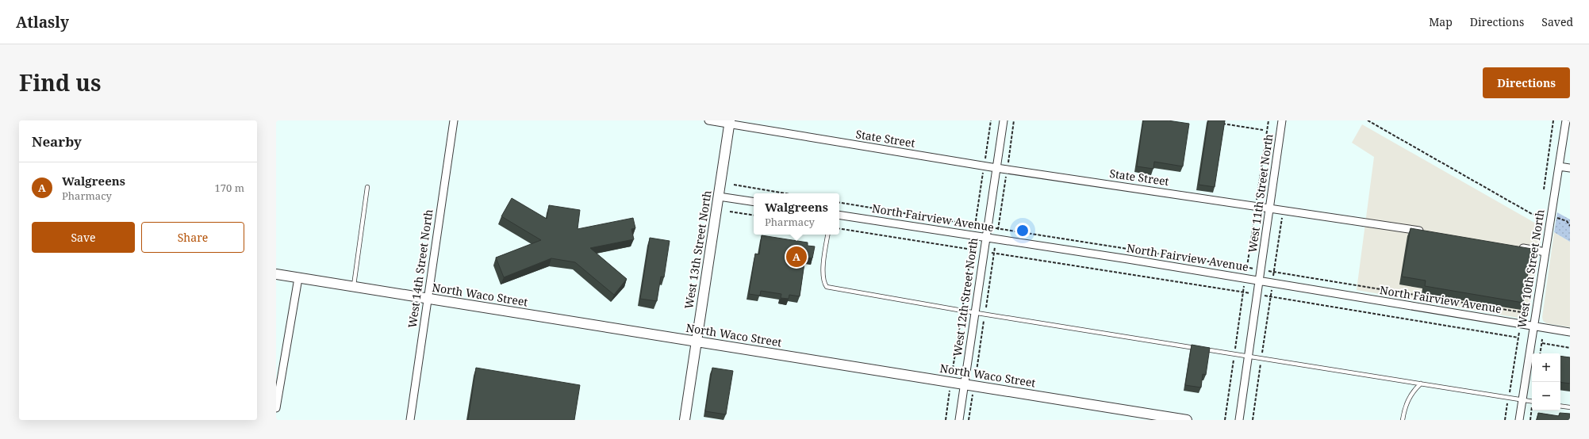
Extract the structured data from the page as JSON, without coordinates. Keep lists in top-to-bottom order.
{
  "streets": {
    "street": [
      "State Street",
      "West 11th Street North",
      "North Fairview Avenue",
      "West 13th Street North",
      "West 14th Street North",
      "West 10th Street North",
      "North Waco Street",
      "West 12th Street North"
    ]
  },
  "crossings": [
    ["State Street", "West 11th Street North"],
    ["State Street", "West 13th Street North"],
    ["State Street", "West 12th Street North"],
    ["West 11th Street North", "North Fairview Avenue"],
    ["North Fairview Avenue", "West 10th Street North"],
    ["North Fairview Avenue", "West 12th Street North"],
    ["West 13th Street North", "North Waco Street"],
    ["West 14th Street North", "North Waco Street"],
    ["North Waco Street", "West 12th Street North"]
  ],
  "page": {
    "header": "Atlasly",
    "nav": ["Map", "Directions", "Saved"],
    "title": "Find us",
    "buttons": [
      "Directions",
      ["Save", "Share"]
    ],
    "heading": "Nearby",
    "list": [
      {
        "mark": "A",
        "name": "Walgreens",
        "note": "Pharmacy",
        "value": "170 m"
      }
    ],
    "popup": ["Walgreens", "Pharmacy"],
    "pins": "A",
    "map_buttons": ["+", "−"]
  }
}
